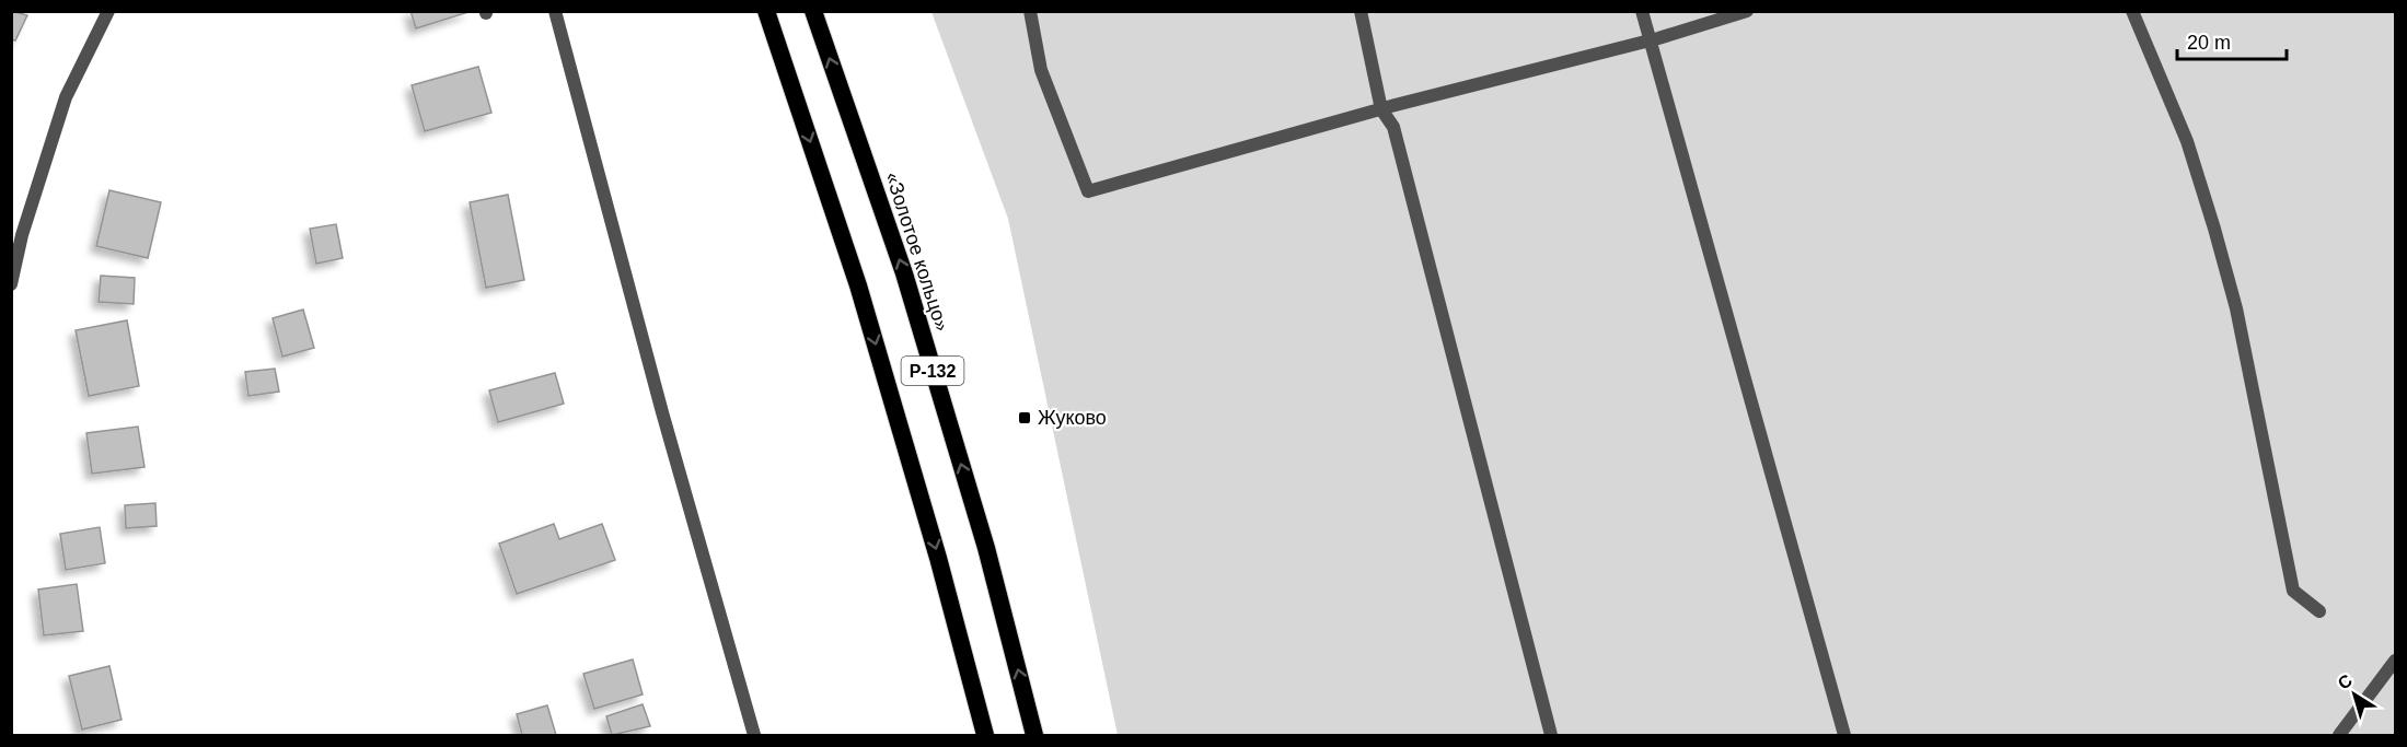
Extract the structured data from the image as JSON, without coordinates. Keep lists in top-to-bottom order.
{
  "streets": {
    "highway": ["«Золотое кольцо»", "Р-132"]
  },
  "places": {
    "transit": ["Жуково"]
  },
  "scale_bar": "20 m",
  "north": "top left"
}
